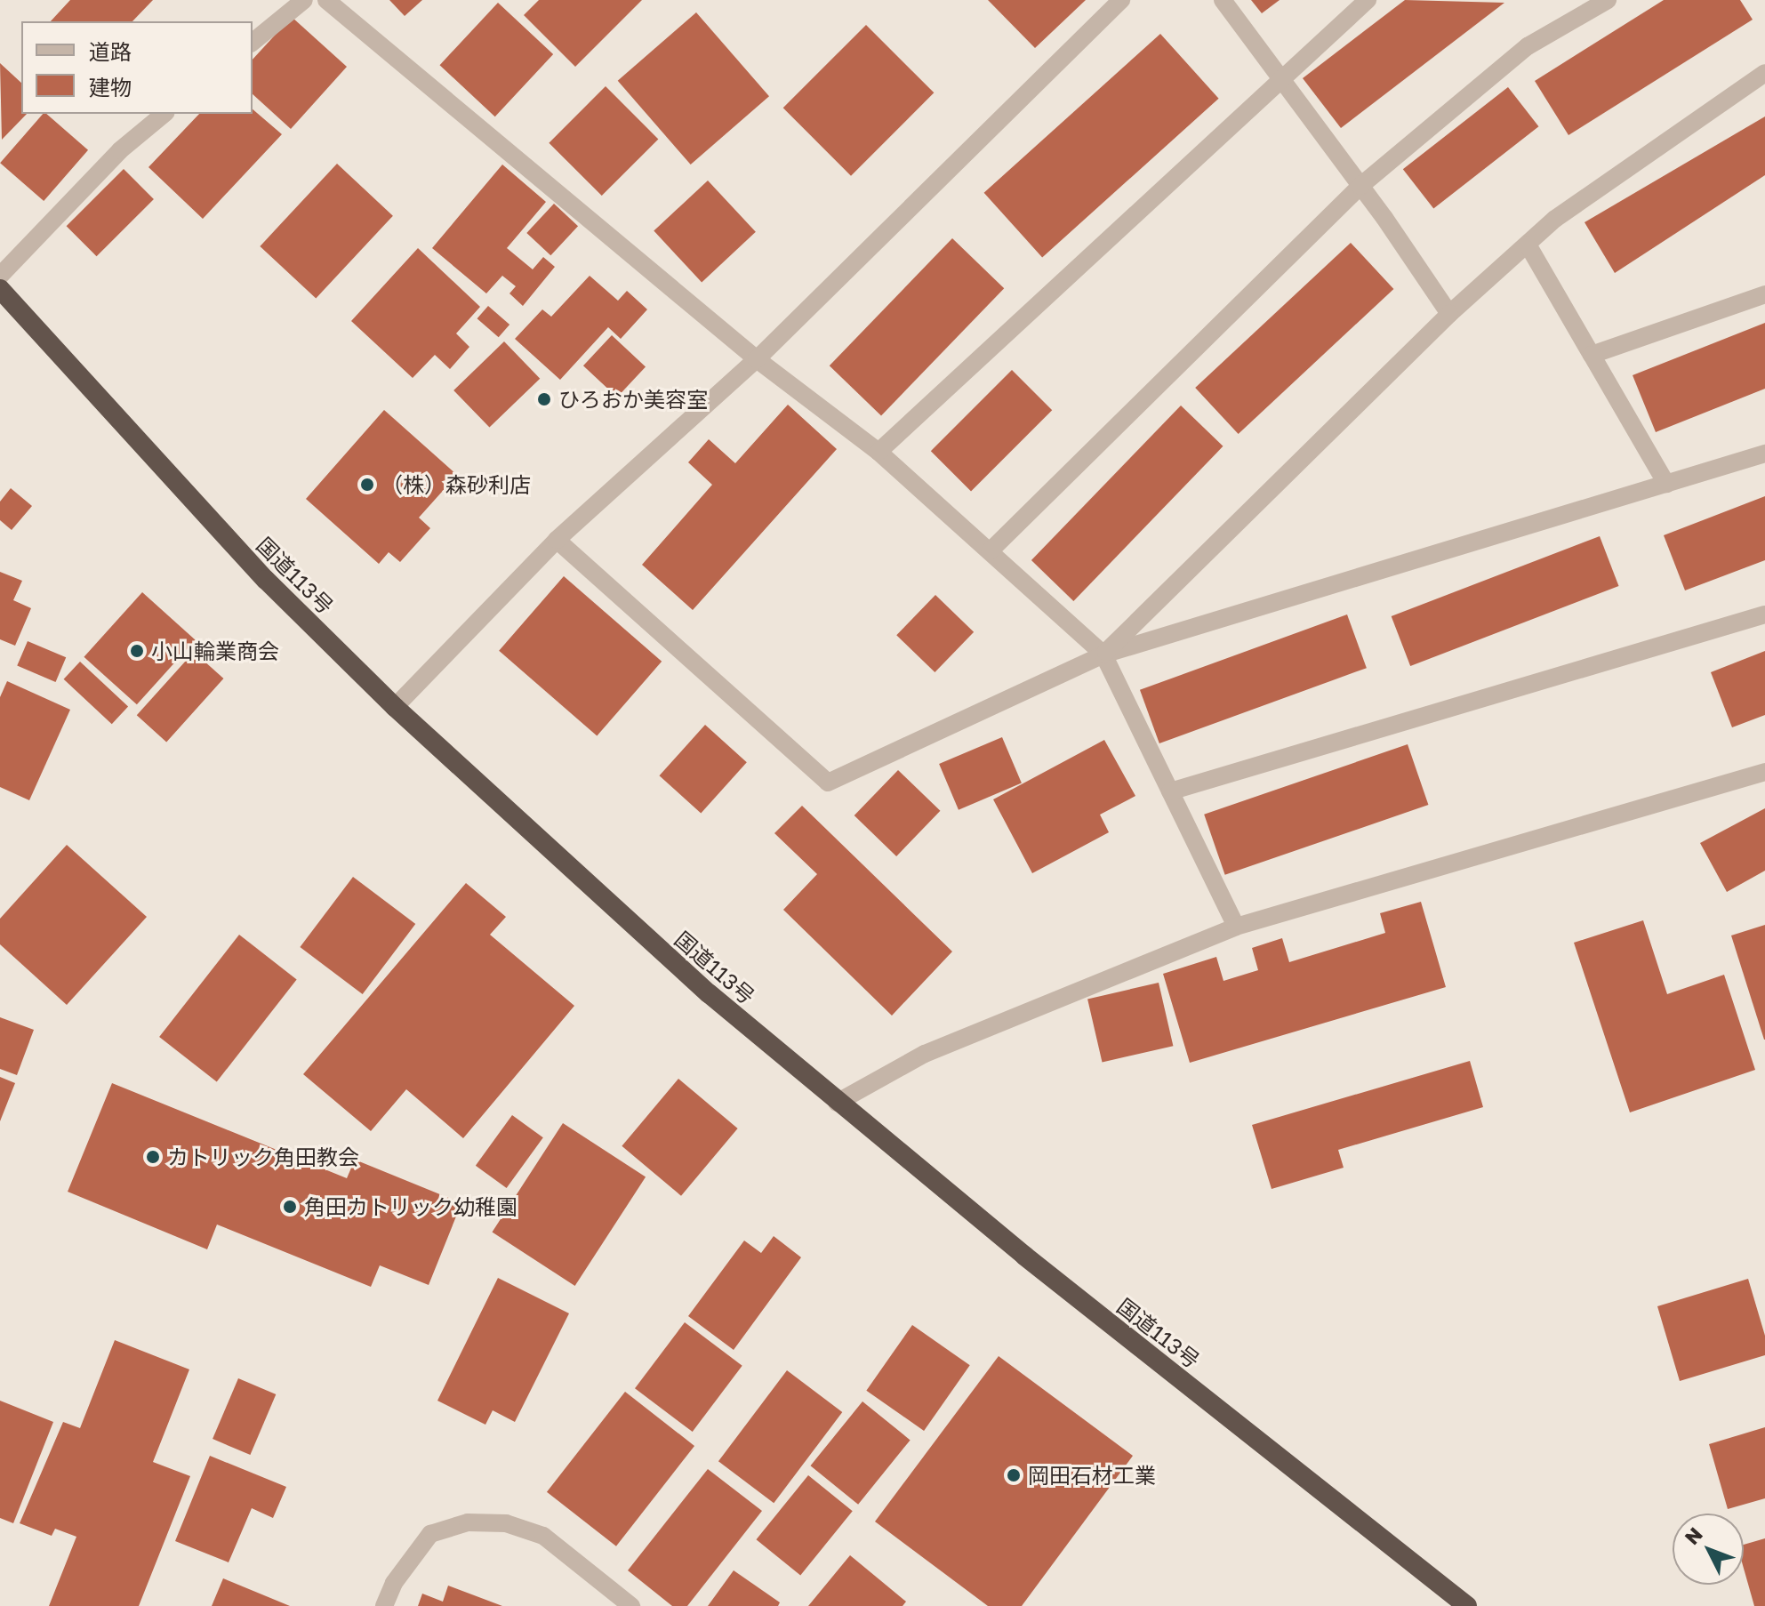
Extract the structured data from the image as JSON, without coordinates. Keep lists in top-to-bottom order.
{
  "streets": {
    "highway": ["国道113号"]
  },
  "places": [
    "ひろおか美容室",
    "（株）森砂利店",
    "小山輪業商会",
    "カトリック角田教会",
    "角田カトリック幼稚園",
    "岡田石材工業"
  ],
  "legend": ["道路", "建物"],
  "north": "top left"
}
